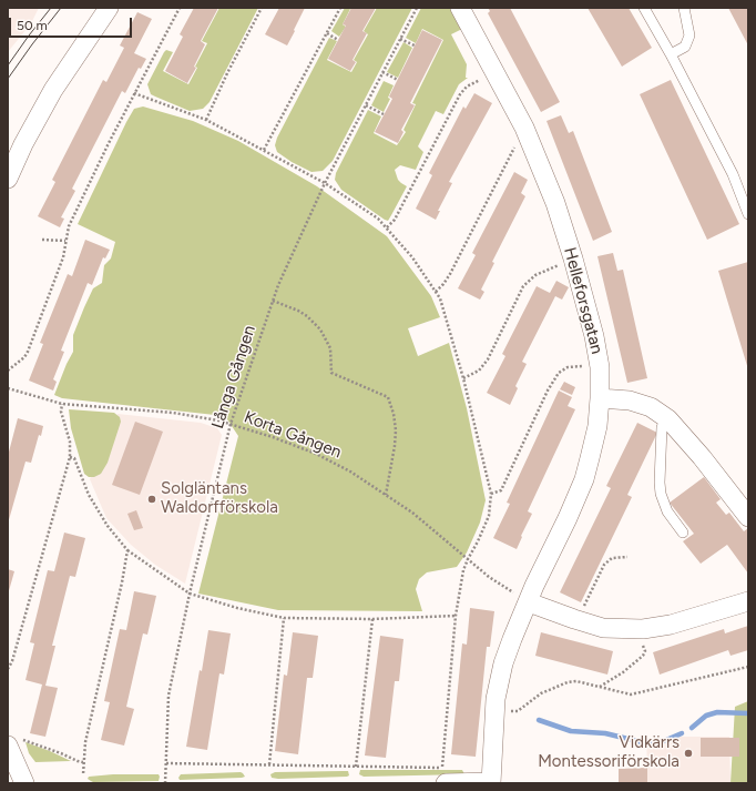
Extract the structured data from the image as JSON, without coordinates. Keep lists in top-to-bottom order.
{
  "streets": {
    "street": ["Helleforsgatan"],
    "path": ["Långa Gången", "Korta Gången"]
  },
  "crossings": [
    ["Helleforsgatan", "Korta Gången"],
    ["Långa Gången", "Korta Gången"]
  ],
  "places": ["Solgläntans Waldorfförskola", "Vidkärrs Montessoriförskola"],
  "scale_bar": "50 m"
}
